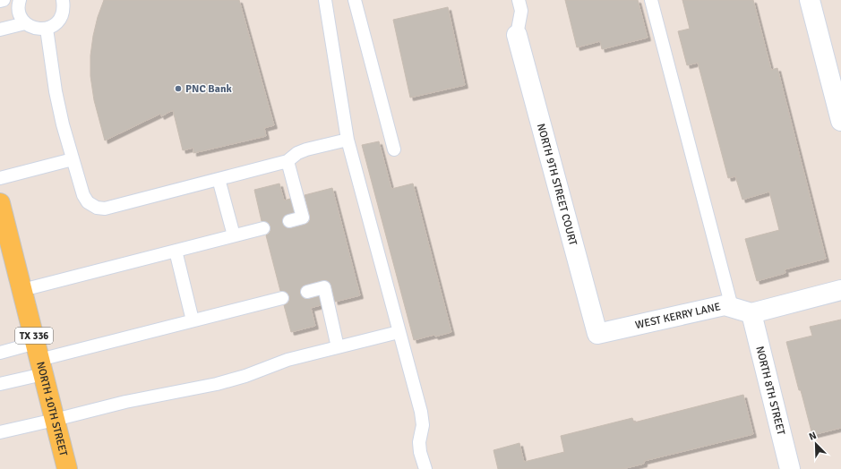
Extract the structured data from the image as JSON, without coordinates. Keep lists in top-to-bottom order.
{
  "streets": {
    "main road": ["TX 336", "NORTH 10TH STREET"],
    "street": ["NORTH 9TH STREET COURT", "WEST KERRY LANE", "NORTH 8TH STREET"]
  },
  "crossings": [
    ["NORTH 9TH STREET COURT", "WEST KERRY LANE"],
    ["WEST KERRY LANE", "NORTH 8TH STREET"]
  ],
  "places": ["PNC Bank"],
  "north": "top left"
}
